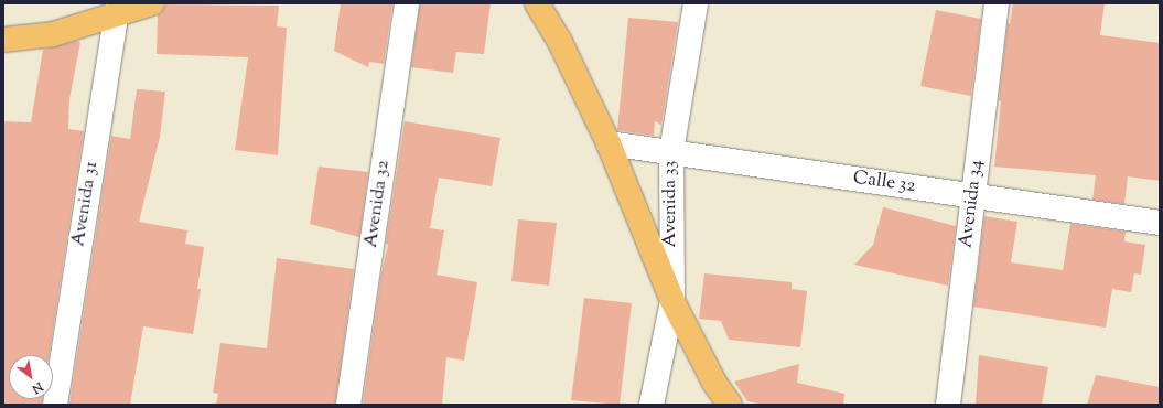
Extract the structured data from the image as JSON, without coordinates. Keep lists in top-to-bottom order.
{
  "streets": {
    "street": [
      "Calle 32",
      "Avenida 31",
      "Avenida 32",
      "Avenida 33",
      "Avenida 34"
    ]
  },
  "crossings": [
    ["Calle 32", "Avenida 33"],
    ["Calle 32", "Avenida 34"]
  ],
  "north": "bottom right"
}
